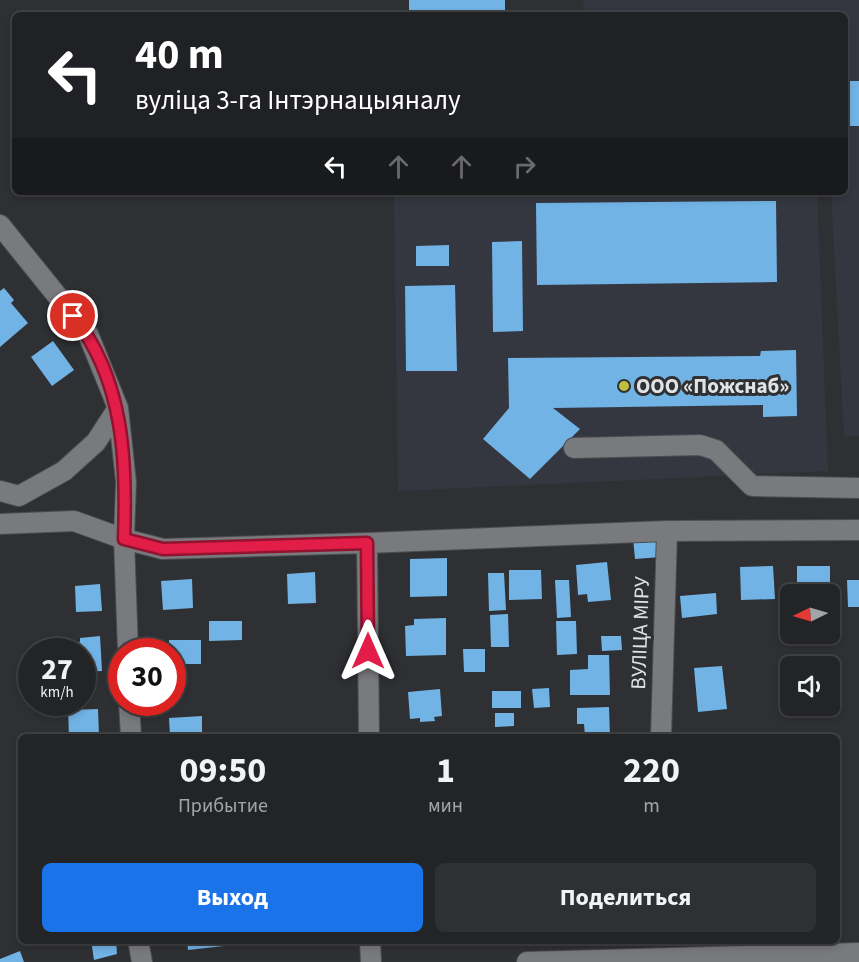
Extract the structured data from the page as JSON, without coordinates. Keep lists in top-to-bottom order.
{
  "streets": {
    "street": ["ВУЛІЦА МІРУ"]
  },
  "places": ["ООО «Пожснаб»"],
  "north": "left",
  "page": {
    "turn": ["40 m", "вуліца 3-га Інтэрнацыяналу"],
    "speed": "27 km/h",
    "limit": "30",
    "eta": [
      "09:50",
      "Прибытие",
      "1",
      "мин",
      "220",
      "m"
    ],
    "buttons": ["Выход", "Поделиться"]
  }
}
